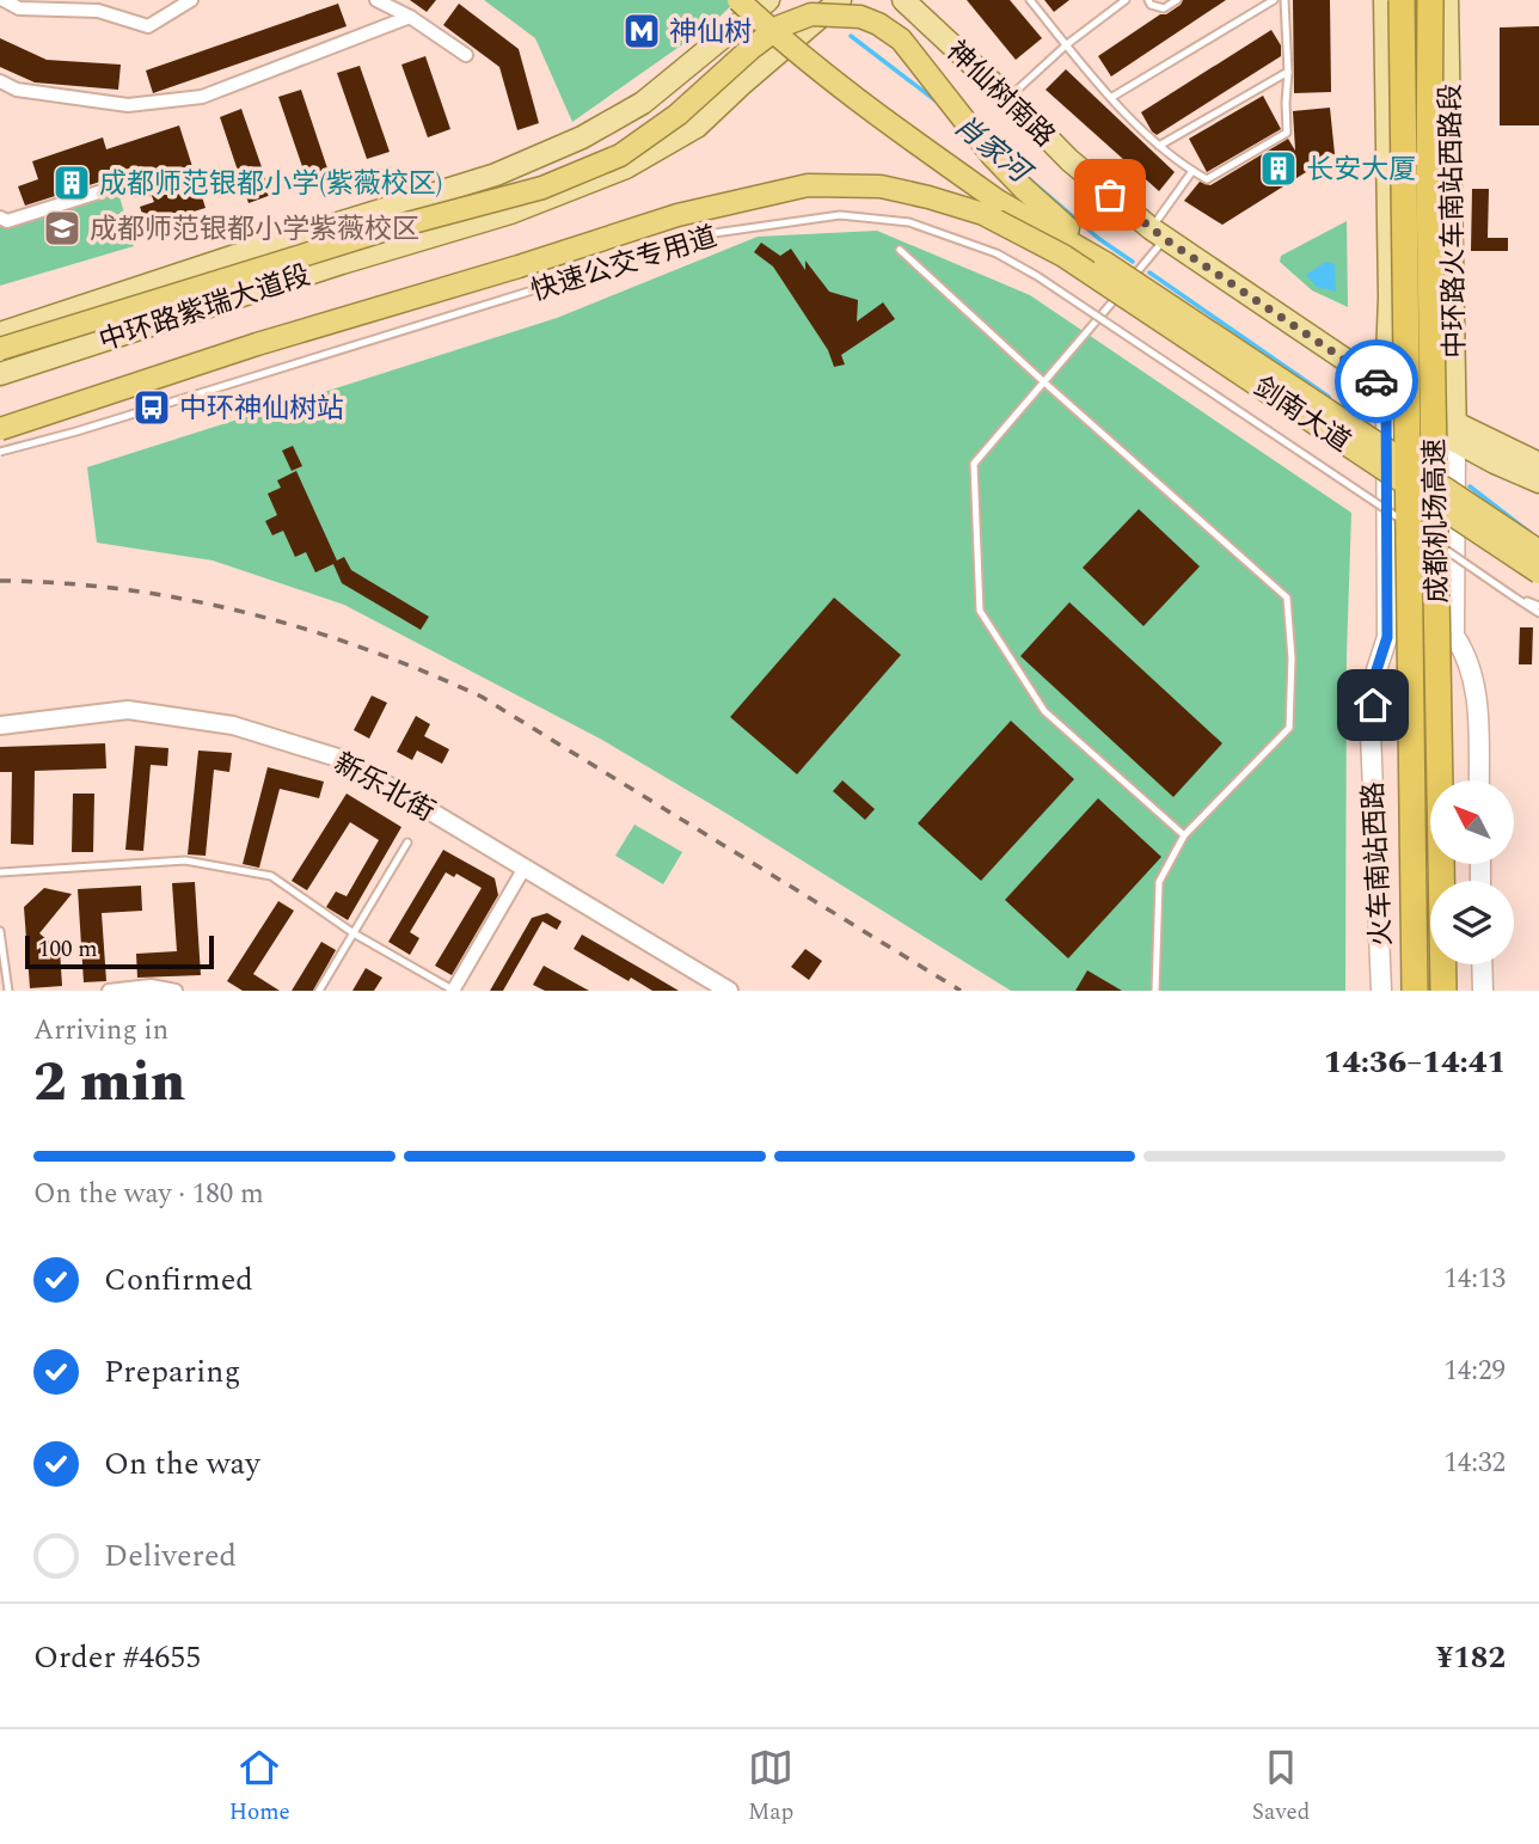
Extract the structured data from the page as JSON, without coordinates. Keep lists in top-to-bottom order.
{
  "streets": {
    "highway": ["剑南大道", "成都机场高速"],
    "main road": [
      "神仙树南路",
      "中环路火车南站西路段",
      "中环路紫瑞大道段",
      "火车南站西路"
    ],
    "street": ["新乐北街"],
    "lane": ["快速公交专用道"]
  },
  "crossings": [
    ["神仙树南路", "中环路火车南站西路段"],
    ["神仙树南路", "火车南站西路"]
  ],
  "water": ["肖家河"],
  "places": {
    "metro station": ["神仙树"],
    "building": ["长安大厦", "成都师范银都小学(紫薇校区)"],
    "school or university": ["成都师范银都小学紫薇校区"],
    "bus stop": ["中环神仙树站"]
  },
  "scale_bar": "100 m",
  "north": "top left",
  "page": {
    "scale": "100 m",
    "heading": ["2 min", "Arriving in", "14:36–14:41"],
    "panel": ["Order #4655", "¥182"],
    "bar": "On the way · 180 m",
    "list": [
      ["Confirmed", "14:13"],
      ["Preparing", "14:29"],
      ["On the way", "14:32"],
      "Delivered"
    ],
    "tabs": ["Home", "Map", "Saved"]
  }
}
